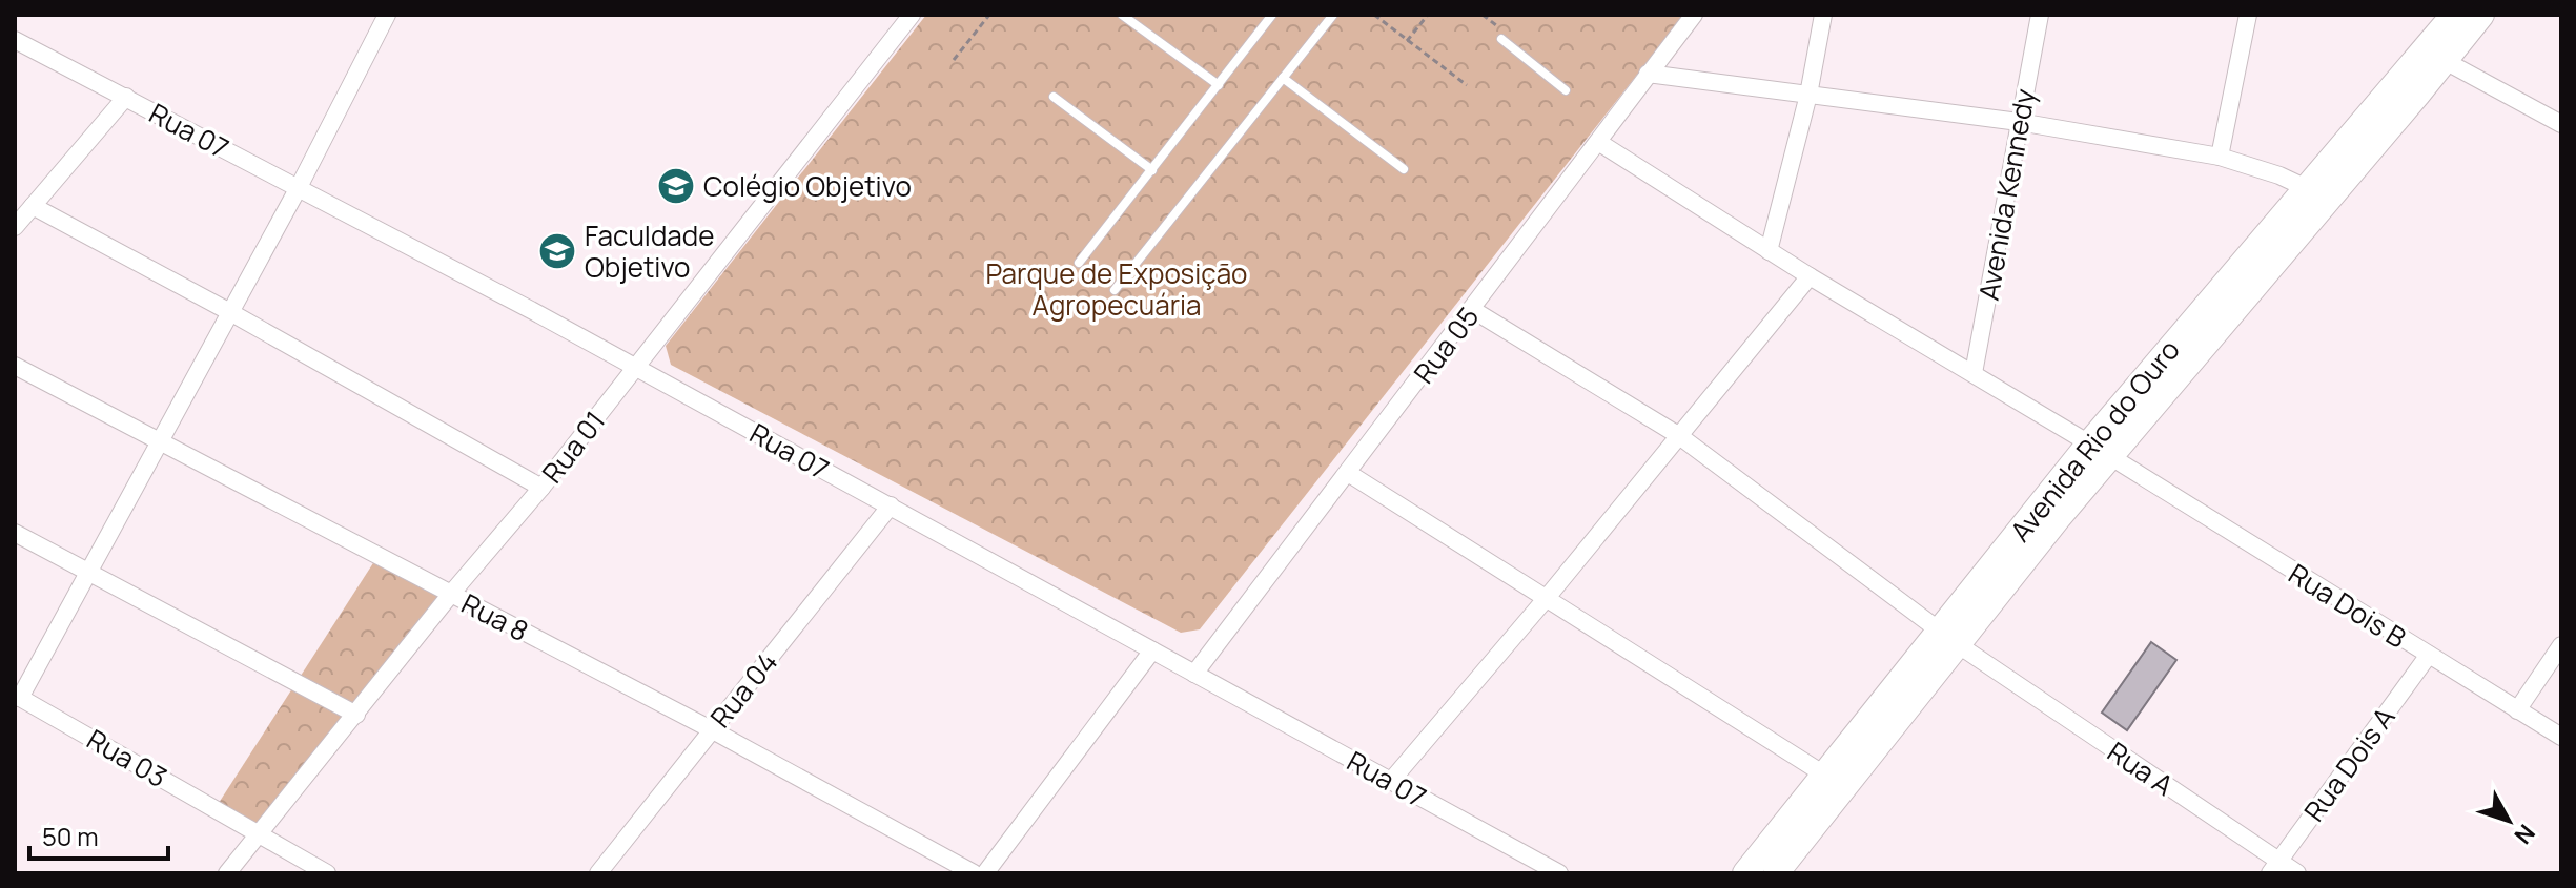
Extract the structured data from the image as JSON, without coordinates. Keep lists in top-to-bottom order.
{
  "streets": {
    "main road": ["Avenida Rio do Ouro"],
    "street": [
      "Rua 07",
      "Avenida Kennedy",
      "Rua 05",
      "Rua 01",
      "Rua Dois B",
      "Rua 8",
      "Rua 04",
      "Rua 03",
      "Rua Dois A",
      "Rua A"
    ]
  },
  "crossings": [
    ["Rua 07", "Rua 05"],
    ["Rua 07", "Rua 01"],
    ["Rua 07", "Rua 04"],
    ["Avenida Kennedy", "Rua Dois B"],
    ["Rua 05", "Rua Dois B"],
    ["Rua 05", "Rua A"],
    ["Avenida Rio do Ouro", "Rua Dois B"],
    ["Avenida Rio do Ouro", "Rua A"],
    ["Rua 01", "Rua 8"],
    ["Rua 01", "Rua 03"],
    ["Rua Dois B", "Rua Dois A"],
    ["Rua 8", "Rua 04"],
    ["Rua Dois A", "Rua A"]
  ],
  "parks": ["Parque de Exposição Agropecuária"],
  "places": {
    "school or university": ["Colégio Objetivo", "Faculdade Objetivo"]
  },
  "scale_bar": "50 m",
  "north": "bottom right"
}
